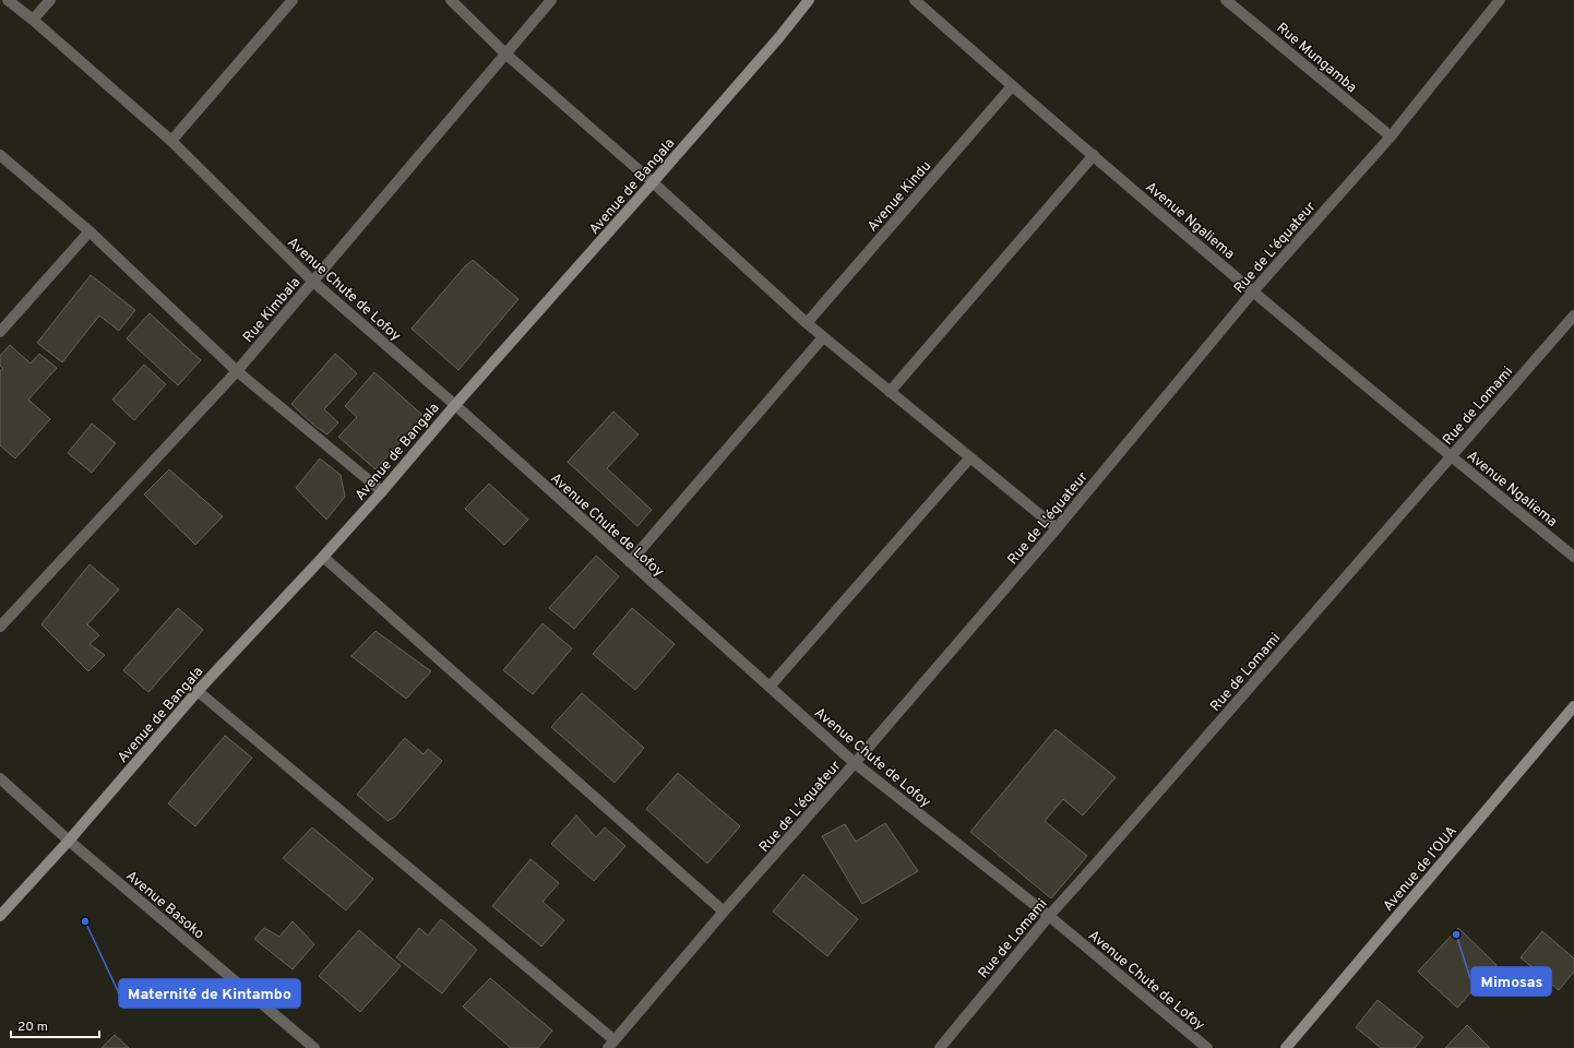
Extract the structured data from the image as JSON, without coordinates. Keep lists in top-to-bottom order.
{
  "streets": {
    "main road": ["Avenue de Bangala", "Avenue de l’OUA"],
    "street": [
      "Rue Mungamba",
      "Avenue Kindu",
      "Avenue Ngaliema",
      "Rue de L'équateur",
      "Avenue Chute de Lofoy",
      "Rue Kimbala",
      "Rue de Lomami",
      "Avenue Basoko"
    ]
  },
  "crossings": [
    ["Rue Mungamba", "Rue de L'équateur"],
    ["Avenue de Bangala", "Avenue Chute de Lofoy"],
    ["Avenue de Bangala", "Avenue Basoko"],
    ["Avenue Kindu", "Avenue Ngaliema"],
    ["Avenue Ngaliema", "Rue de L'équateur"],
    ["Avenue Ngaliema", "Rue de Lomami"],
    ["Rue de L'équateur", "Avenue Chute de Lofoy"],
    ["Avenue Chute de Lofoy", "Rue Kimbala"],
    ["Avenue Chute de Lofoy", "Rue de Lomami"]
  ],
  "places": ["Maternité de Kintambo", "Mimosas"],
  "scale_bar": "20 m"
}
